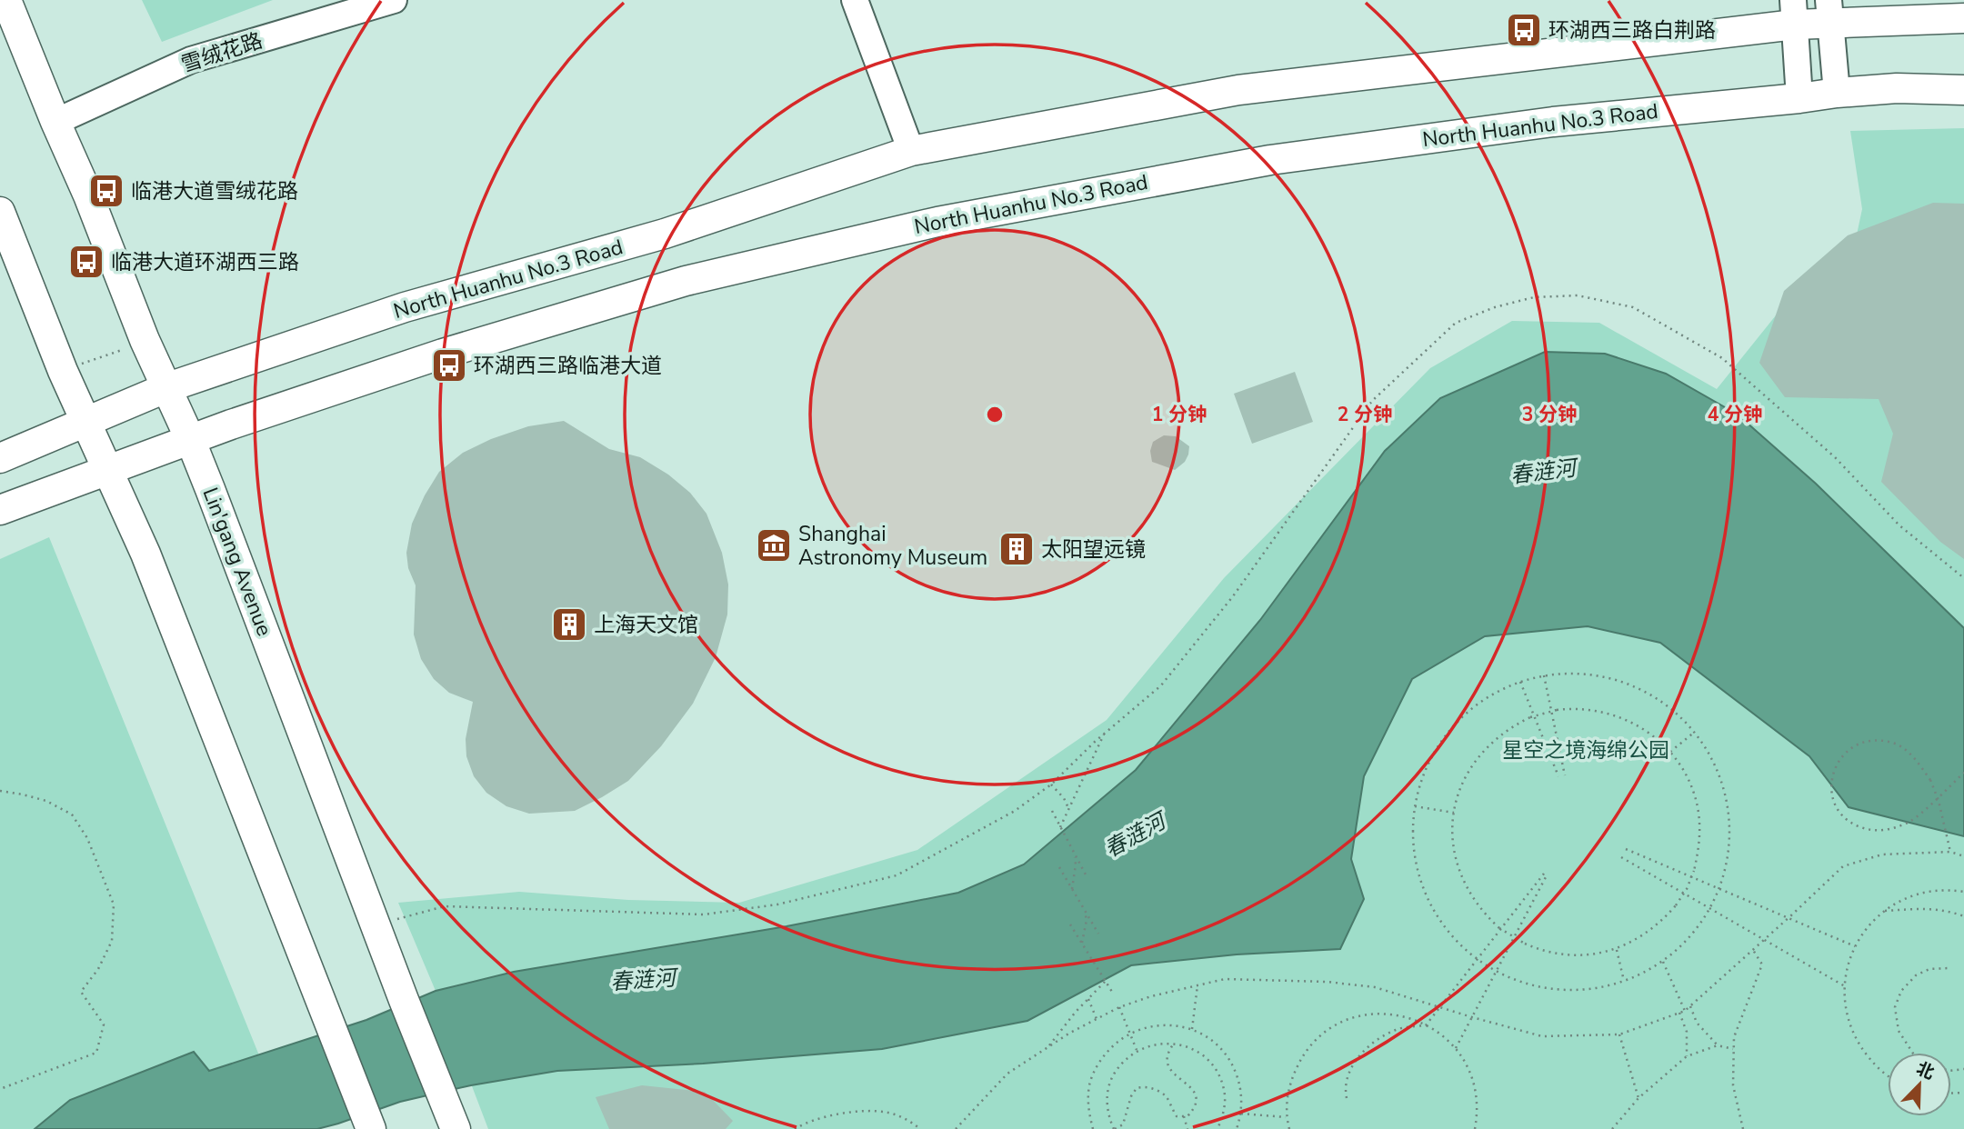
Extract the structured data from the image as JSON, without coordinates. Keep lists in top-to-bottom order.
{
  "streets": {
    "main road": ["North Huanhu No.3 Road", "Lin'gang Avenue"],
    "street": ["雪绒花路"]
  },
  "crossings": [
    ["雪绒花路", "Lin'gang Avenue"],
    ["North Huanhu No.3 Road", "Lin'gang Avenue"]
  ],
  "water": ["春涟河"],
  "parks": ["星空之境海绵公园"],
  "places": {
    "bus stop": [
      "环湖西三路白荆路",
      "临港大道雪绒花路",
      "临港大道环湖西三路",
      "环湖西三路临港大道"
    ],
    "museum": ["Shanghai Astronomy Museum"],
    "building": ["太阳望远镜", "上海天文馆"]
  },
  "north": "top right",
  "rings": [
    "1 分钟",
    "2 分钟",
    "3 分钟",
    "4 分钟"
  ]
}
